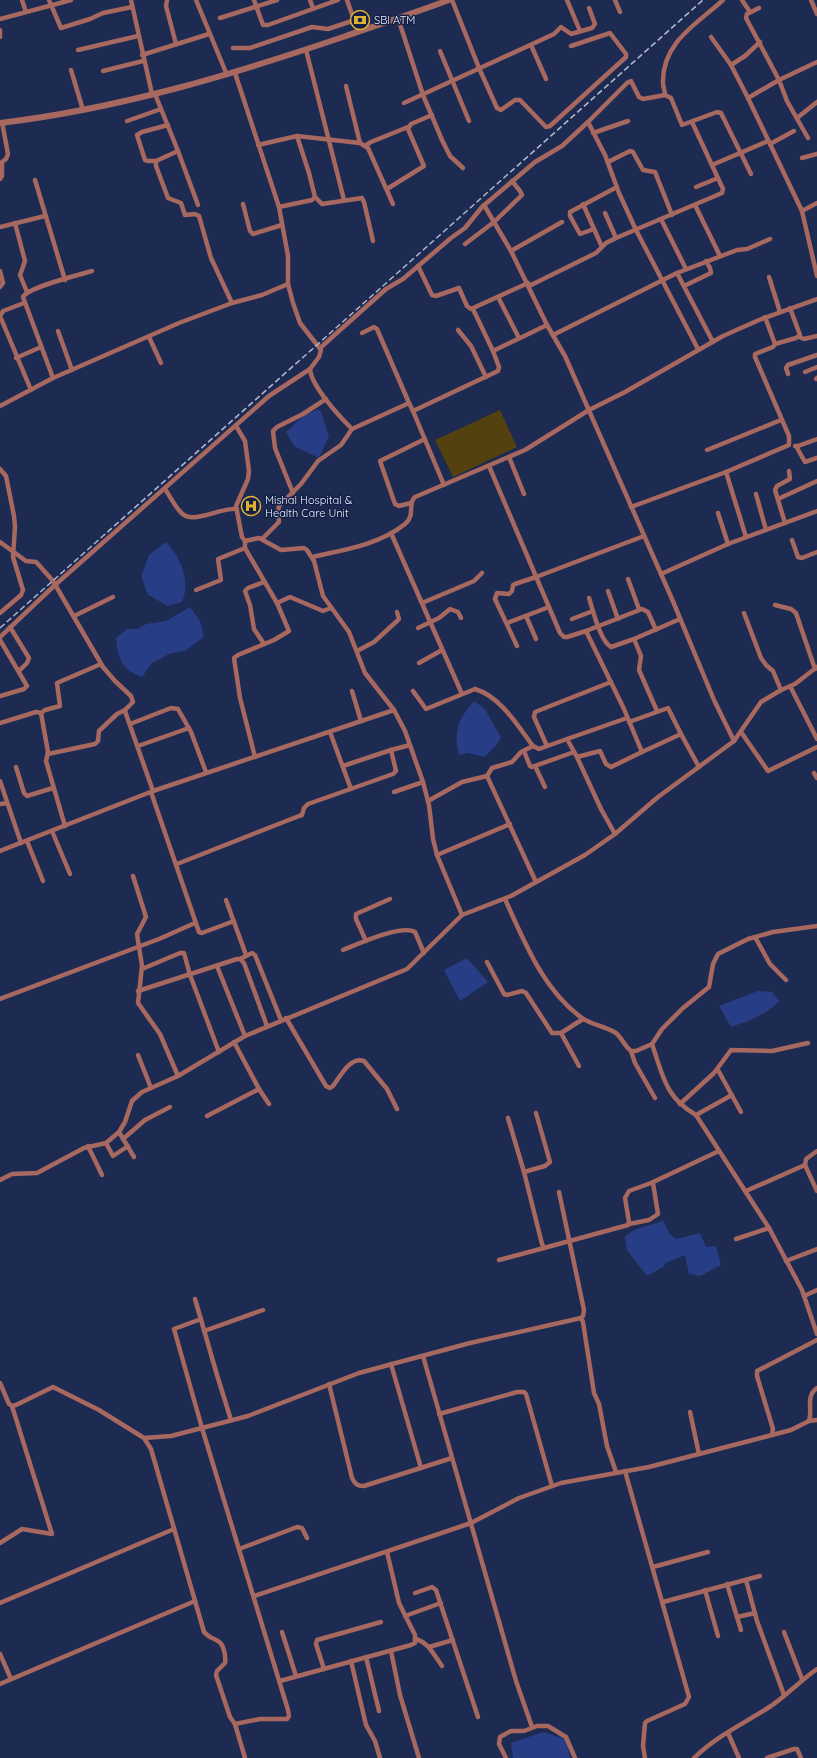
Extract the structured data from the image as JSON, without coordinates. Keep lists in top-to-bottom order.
{
  "places": {
    "bank": ["SBI ATM"],
    "hospital": ["Mishal Hospital & Health Care Unit"]
  }
}
